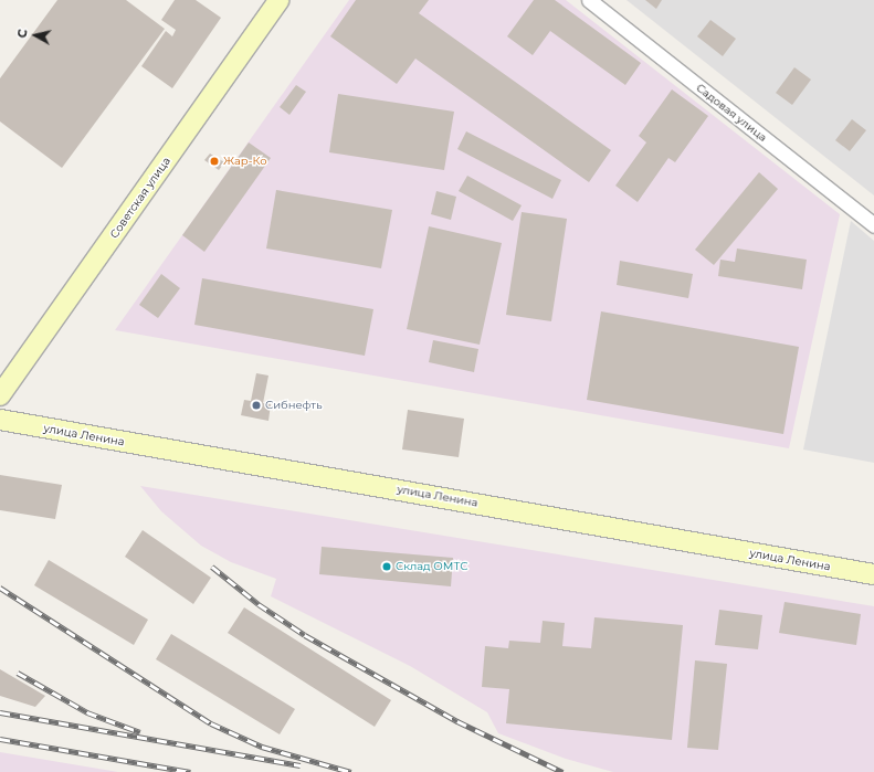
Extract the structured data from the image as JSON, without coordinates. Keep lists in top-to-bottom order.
{
  "streets": {
    "street": ["Садовая улица", "Советская улица", "улица Ленина"]
  },
  "places": ["Жар-Ко", "Сибнефть", "Склад ОМТС"],
  "north": "left"
}
